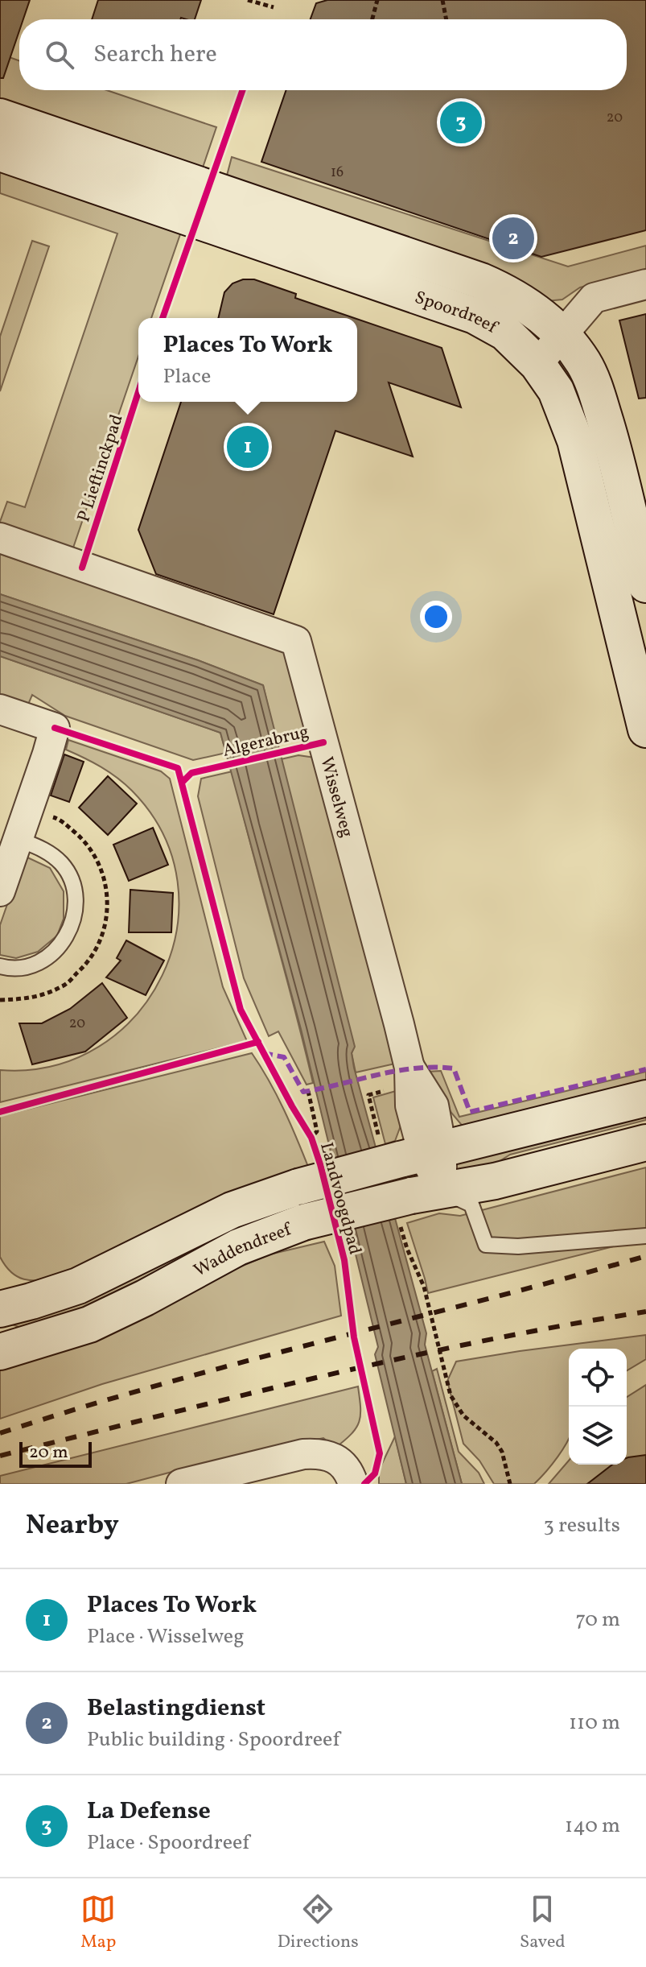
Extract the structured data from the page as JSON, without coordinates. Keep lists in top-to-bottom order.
{
  "streets": {
    "main road": ["Spoordreef", "Waddendreef"],
    "street": ["Wisselweg"],
    "cycle path": ["P Lieftinckpad", "Algerabrug", "Landvoogdpad"]
  },
  "crossings": [
    ["Wisselweg", "Waddendreef"]
  ],
  "house_numbers": ["20", "16", "20"],
  "scale_bar": "20 m",
  "page": {
    "search": "Search here",
    "pins": ["3", "2", "1"],
    "popup": ["Places To Work", "Place"],
    "scale": "20 m",
    "heading": ["Nearby", "3 results"],
    "list": [
      {
        "mark": "1",
        "name": "Places To Work",
        "note": "Place · Wisselweg",
        "value": "70 m"
      },
      {
        "mark": "2",
        "name": "Belastingdienst",
        "note": "Public building · Spoordreef",
        "value": "110 m"
      },
      {
        "mark": "3",
        "name": "La Defense",
        "note": "Place · Spoordreef",
        "value": "140 m"
      }
    ],
    "nav": ["Map", "Directions", "Saved"]
  }
}
